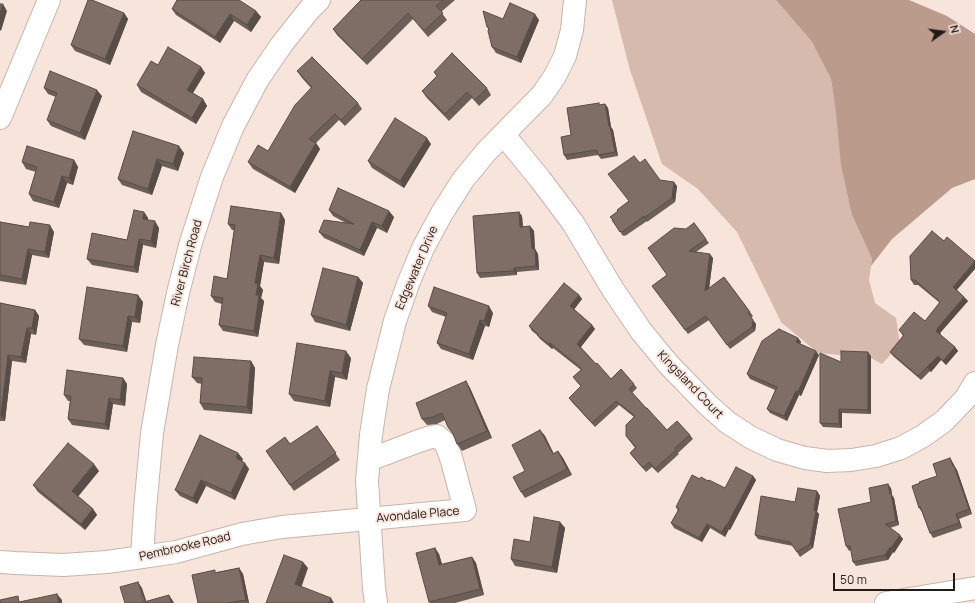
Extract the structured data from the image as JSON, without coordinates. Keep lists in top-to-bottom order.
{
  "streets": {
    "street": [
      "River Birch Road",
      "Edgewater Drive",
      "Kingsland Court",
      "Avondale Place",
      "Pembrooke Road"
    ]
  },
  "crossings": [
    ["River Birch Road", "Pembrooke Road"],
    ["Edgewater Drive", "Kingsland Court"],
    ["Edgewater Drive", "Avondale Place"],
    ["Edgewater Drive", "Pembrooke Road"],
    ["Avondale Place", "Pembrooke Road"]
  ],
  "scale_bar": "50 m",
  "north": "right"
}
